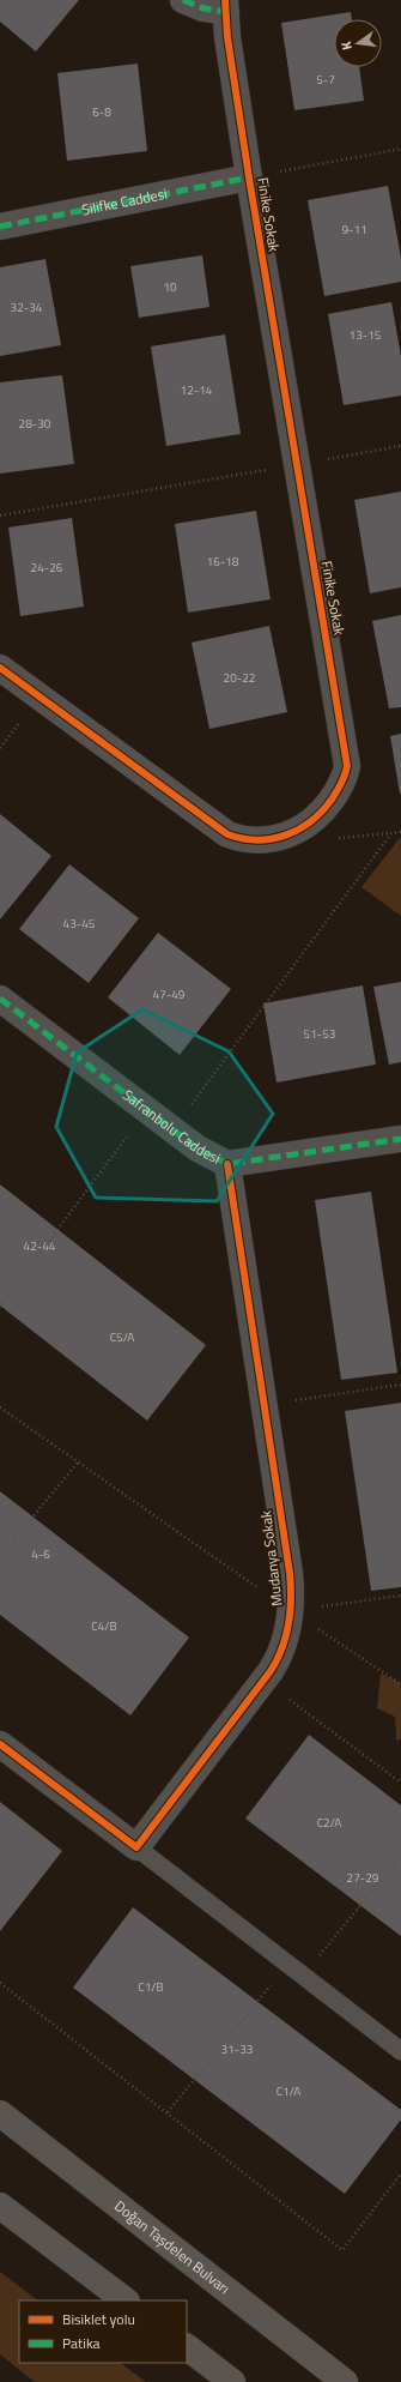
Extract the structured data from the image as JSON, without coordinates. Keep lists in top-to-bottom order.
{
  "streets": {
    "main road": ["Doğan Taşdelen Bulvarı"],
    "street": [
      "Silifke Caddesi",
      "Finike Sokak",
      "Safranbolu Caddesi",
      "Mudanya Sokak"
    ]
  },
  "crossings": [
    ["Silifke Caddesi", "Finike Sokak"],
    ["Safranbolu Caddesi", "Mudanya Sokak"]
  ],
  "house_numbers": [
    "5-7",
    "6-8",
    "9-11",
    "10",
    "32-34",
    "13-15",
    "12-14",
    "28-30",
    "16-18",
    "24-26",
    "20-22",
    "43-45",
    "47-49",
    "51-53",
    "42-44",
    "C5/A",
    "4-6",
    "C4/B",
    "C2/A",
    "27-29",
    "C1/B",
    "31-33",
    "C1/A"
  ],
  "legend": ["Bisiklet yolu", "Patika"],
  "north": "left"
}
